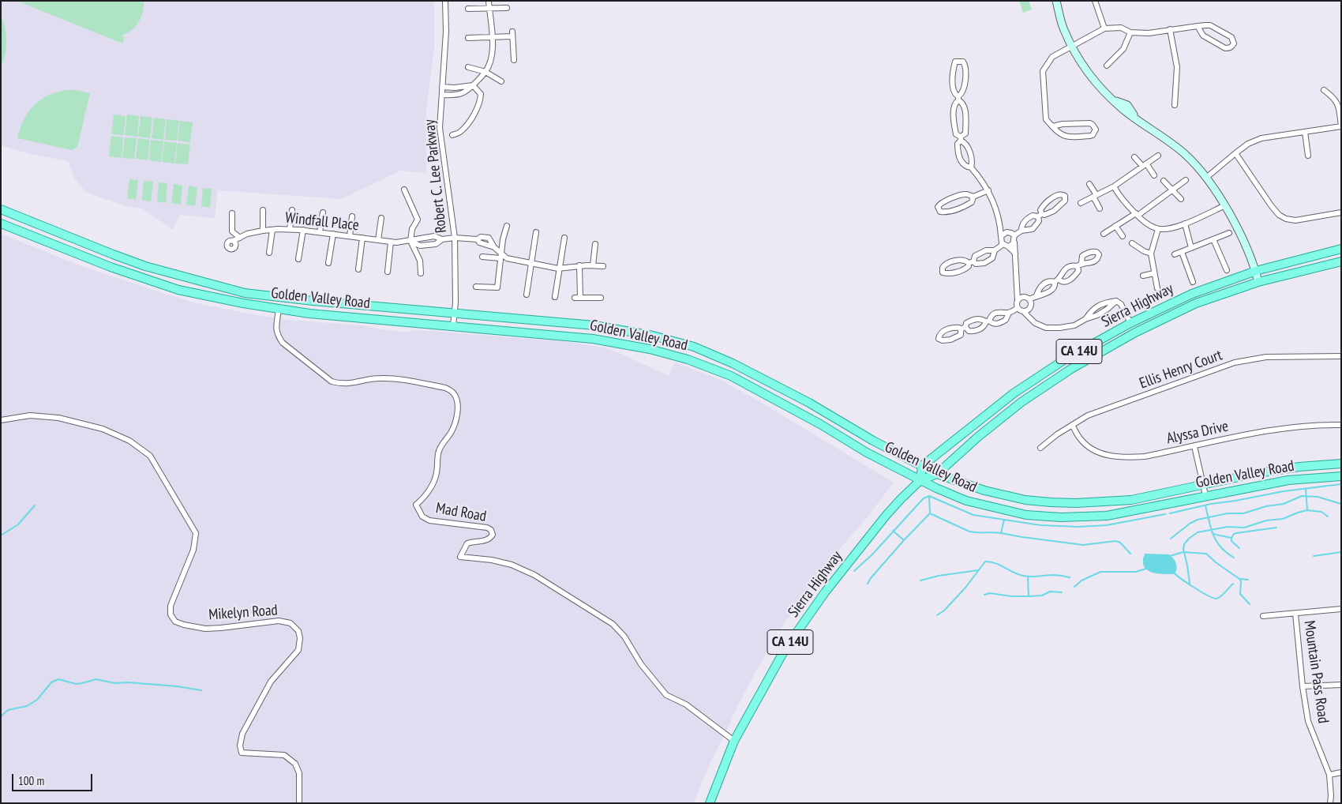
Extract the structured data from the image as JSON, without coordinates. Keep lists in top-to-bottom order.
{
  "streets": {
    "main road": ["Golden Valley Road", "Sierra Highway", "CA 14U"],
    "street": [
      "Robert C. Lee Parkway",
      "Windfall Place",
      "Ellis Henry Court",
      "Alyssa Drive",
      "Mad Road",
      "Mikelyn Road",
      "Mountain Pass Road"
    ]
  },
  "crossings": [
    ["Robert C. Lee Parkway", "Windfall Place"],
    ["Robert C. Lee Parkway", "Golden Valley Road"],
    ["Golden Valley Road", "Sierra Highway"],
    ["Golden Valley Road", "Mad Road"],
    ["Sierra Highway", "Mad Road"],
    ["Ellis Henry Court", "Alyssa Drive"]
  ],
  "scale_bar": "100 m"
}
